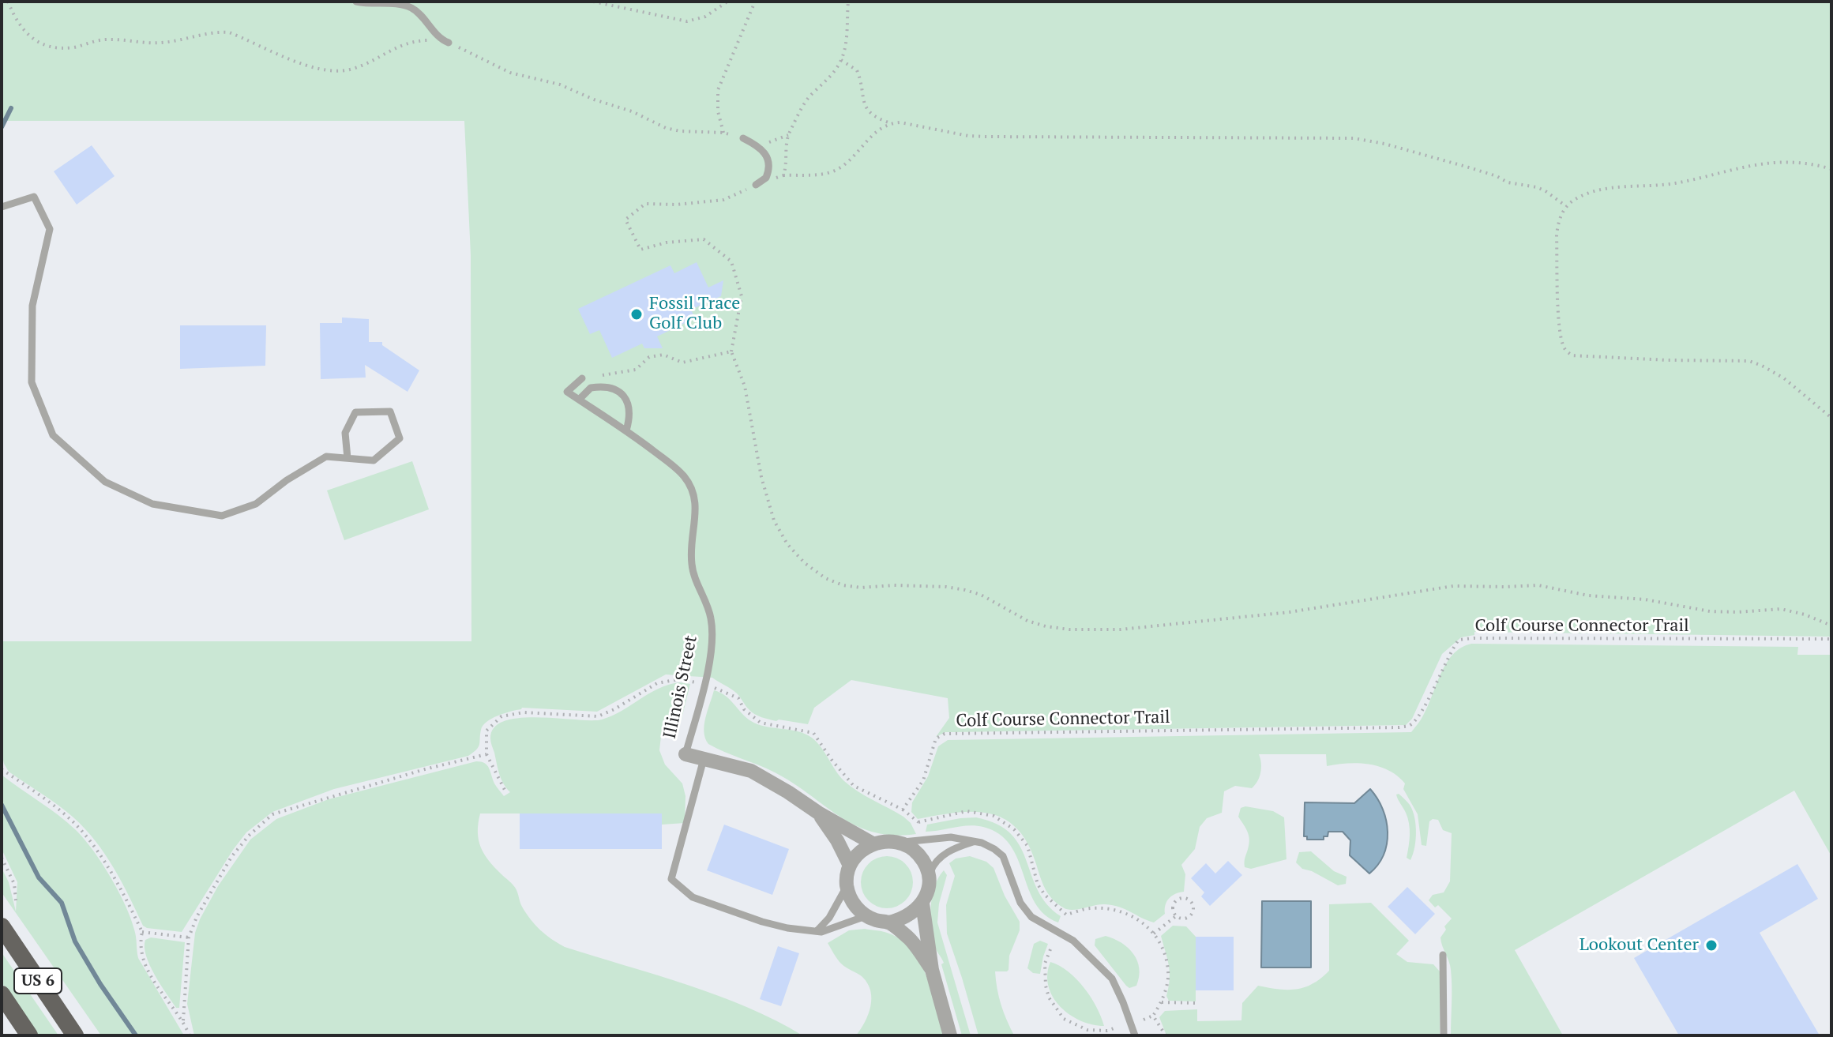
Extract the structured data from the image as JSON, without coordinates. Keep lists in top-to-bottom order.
{
  "streets": {
    "highway": ["US 6"],
    "street": ["Illinois Street"],
    "path": ["Colf Course Connector Trail"]
  },
  "places": ["Fossil Trace Golf Club", "Lookout Center"]
}
